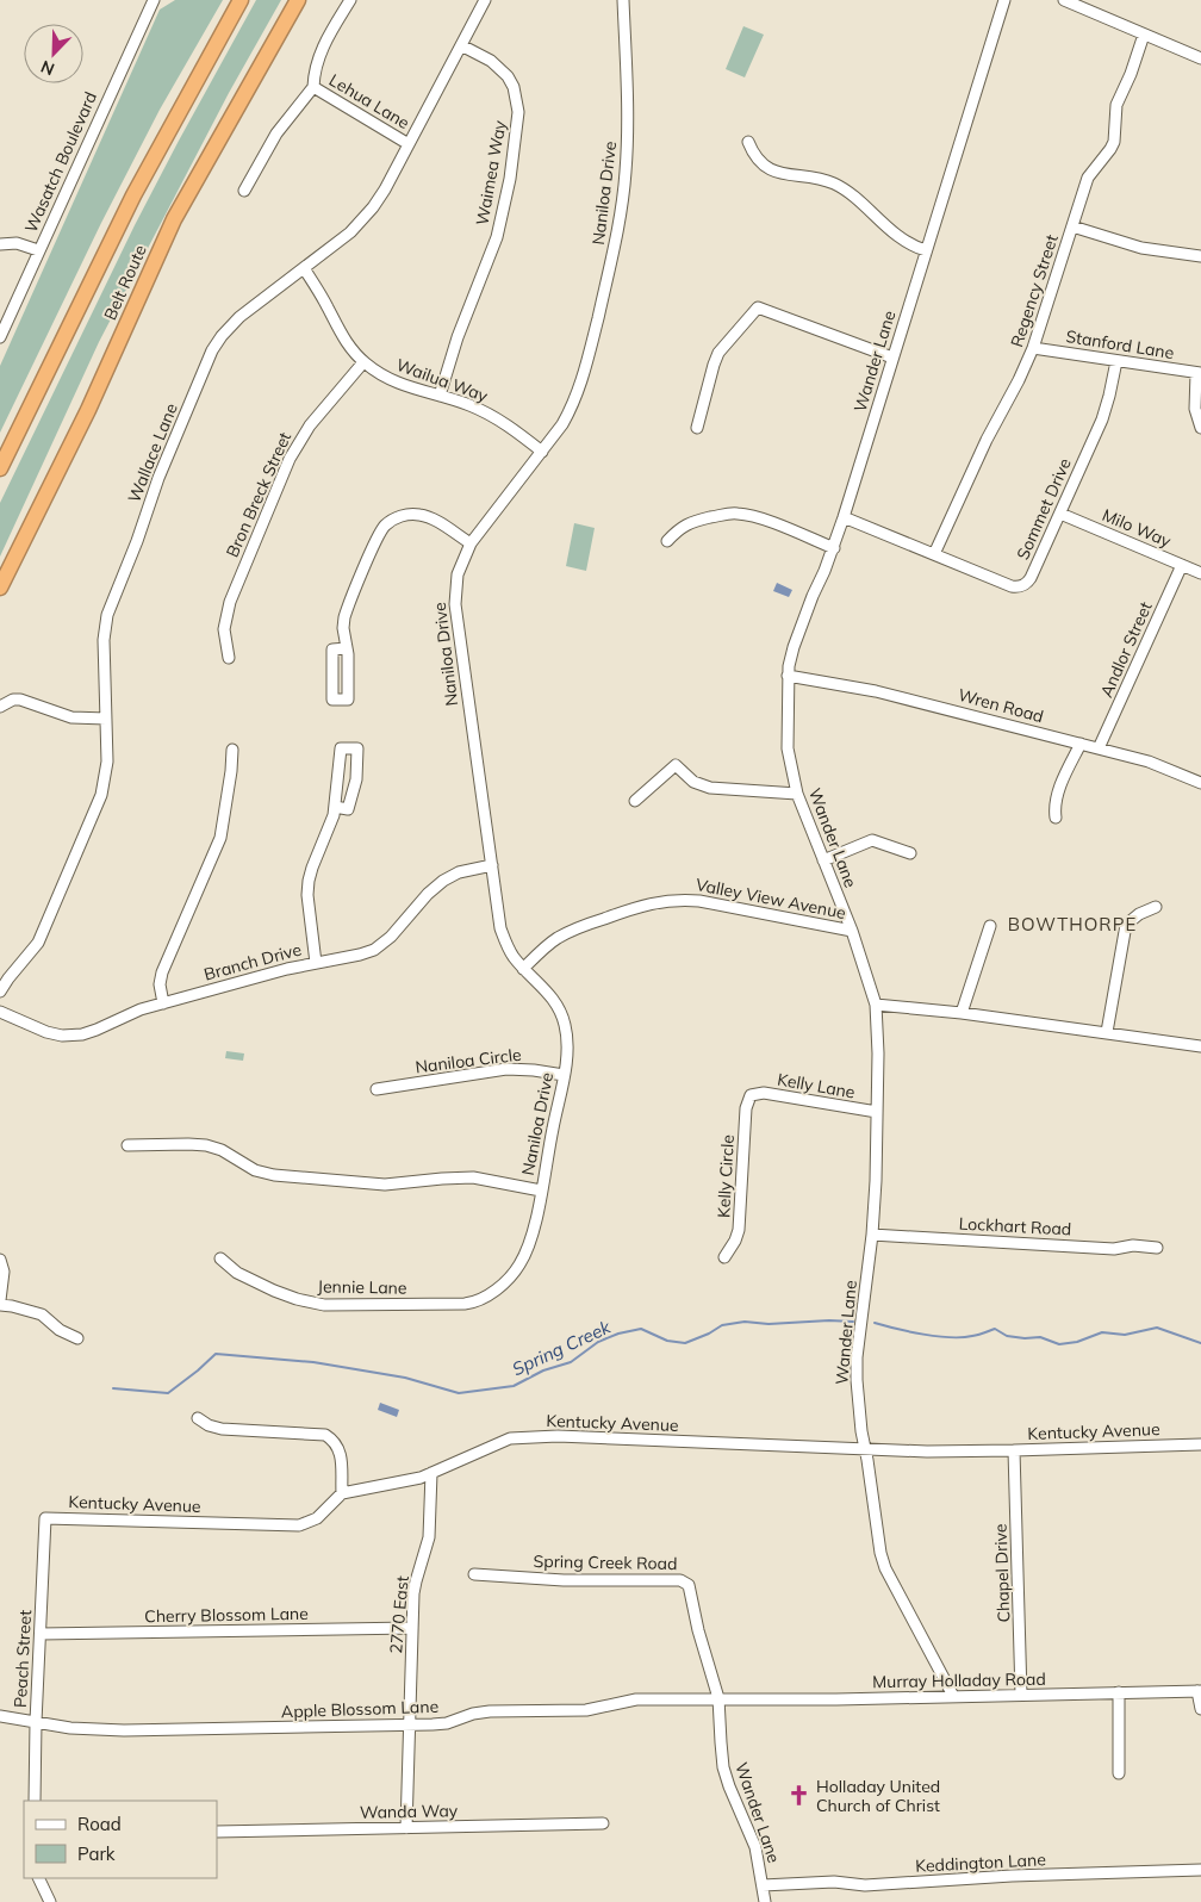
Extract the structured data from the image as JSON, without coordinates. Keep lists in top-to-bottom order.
{
  "streets": {
    "highway": ["Belt Route"],
    "street": [
      "Lehua Lane",
      "Wasatch Boulevard",
      "Waimea Way",
      "Naniloa Drive",
      "Regency Street",
      "Stanford Lane",
      "Wander Lane",
      "Wailua Way",
      "Wallace Lane",
      "Bron Breck Street",
      "Sommet Drive",
      "Milo Way",
      "Andlor Street",
      "Wren Road",
      "Valley View Avenue",
      "Branch Drive",
      "Naniloa Circle",
      "Kelly Lane",
      "Kelly Circle",
      "Lockhart Road",
      "Jennie Lane",
      "Kentucky Avenue",
      "Spring Creek Road",
      "Chapel Drive",
      "Cherry Blossom Lane",
      "2770 East",
      "Peach Street",
      "Murray Holladay Road",
      "Apple Blossom Lane",
      "Wanda Way",
      "Keddington Lane"
    ]
  },
  "crossings": [
    ["Lehua Lane", "Wallace Lane"],
    ["Waimea Way", "Wailua Way"],
    ["Waimea Way", "Wallace Lane"],
    ["Naniloa Drive", "Wailua Way"],
    ["Naniloa Drive", "Valley View Avenue"],
    ["Naniloa Drive", "Branch Drive"],
    ["Naniloa Drive", "Naniloa Circle"],
    ["Naniloa Drive", "Jennie Lane"],
    ["Regency Street", "Stanford Lane"],
    ["Regency Street", "Sommet Drive"],
    ["Stanford Lane", "Sommet Drive"],
    ["Wander Lane", "Sommet Drive"],
    ["Wander Lane", "Wren Road"],
    ["Wander Lane", "Valley View Avenue"],
    ["Wander Lane", "Kelly Lane"],
    ["Wander Lane", "Lockhart Road"],
    ["Wander Lane", "Kentucky Avenue"],
    ["Wander Lane", "Spring Creek Road"],
    ["Wander Lane", "Murray Holladay Road"],
    ["Wander Lane", "Apple Blossom Lane"],
    ["Wander Lane", "Keddington Lane"],
    ["Wailua Way", "Wallace Lane"],
    ["Wailua Way", "Bron Breck Street"],
    ["Sommet Drive", "Milo Way"],
    ["Milo Way", "Andlor Street"],
    ["Andlor Street", "Wren Road"],
    ["Kelly Lane", "Kelly Circle"],
    ["Kentucky Avenue", "Chapel Drive"],
    ["Kentucky Avenue", "2770 East"],
    ["Kentucky Avenue", "Peach Street"],
    ["Spring Creek Road", "Murray Holladay Road"],
    ["Spring Creek Road", "Apple Blossom Lane"],
    ["Chapel Drive", "Murray Holladay Road"],
    ["Cherry Blossom Lane", "2770 East"],
    ["Cherry Blossom Lane", "Peach Street"],
    ["2770 East", "Apple Blossom Lane"],
    ["2770 East", "Wanda Way"],
    ["Peach Street", "Apple Blossom Lane"],
    ["Murray Holladay Road", "Apple Blossom Lane"]
  ],
  "districts": ["BOWTHORPE"],
  "water": ["Spring Creek"],
  "places": {
    "church": ["Holladay United Church of Christ"]
  },
  "legend": ["Road", "Park"],
  "north": "bottom left"
}
